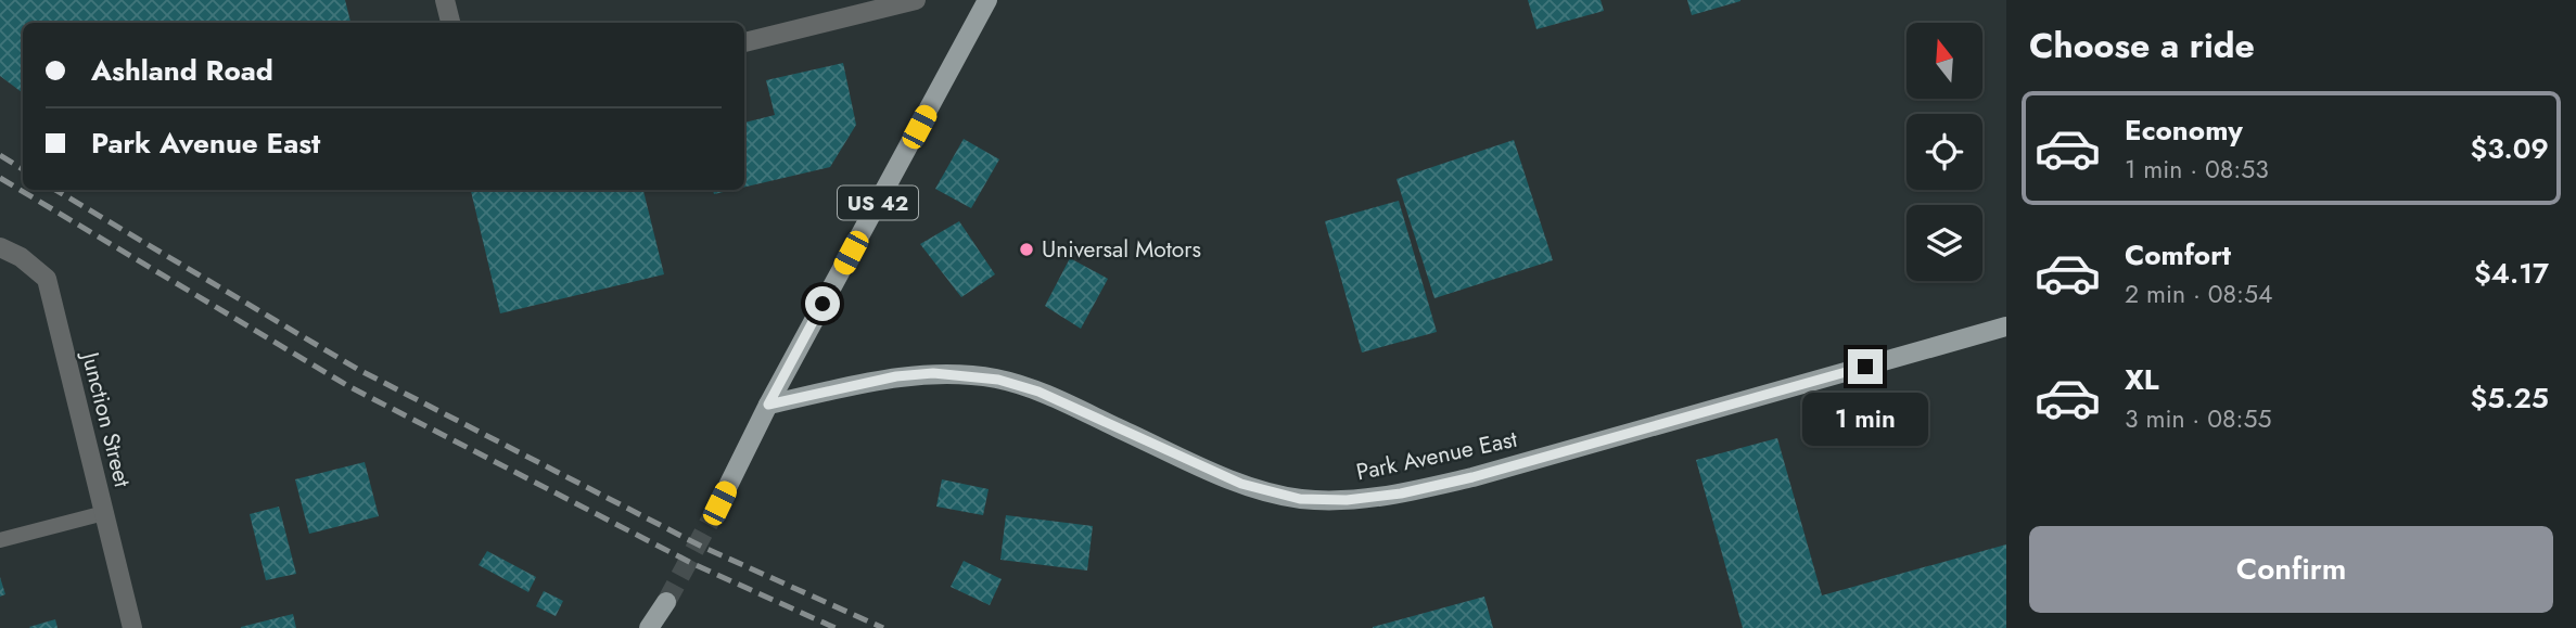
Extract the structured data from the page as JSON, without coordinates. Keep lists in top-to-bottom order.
{
  "streets": {
    "main road": ["US 42", "Park Avenue East"],
    "street": ["Junction Street"]
  },
  "crossings": [
    ["US 42", "Park Avenue East"]
  ],
  "places": ["Universal Motors"],
  "north": "top",
  "page": {
    "heading": "Choose a ride",
    "banner": ["Ashland Road", "Park Avenue East"],
    "list": [
      {
        "name": "Economy",
        "note": "1 min · 08:53",
        "value": "$3.09"
      },
      {
        "name": "Comfort",
        "note": "2 min · 08:54",
        "value": "$4.17"
      },
      {
        "name": "XL",
        "note": "3 min · 08:55",
        "value": "$5.25"
      }
    ],
    "bubble": "1 min",
    "buttons": "Confirm"
  }
}
